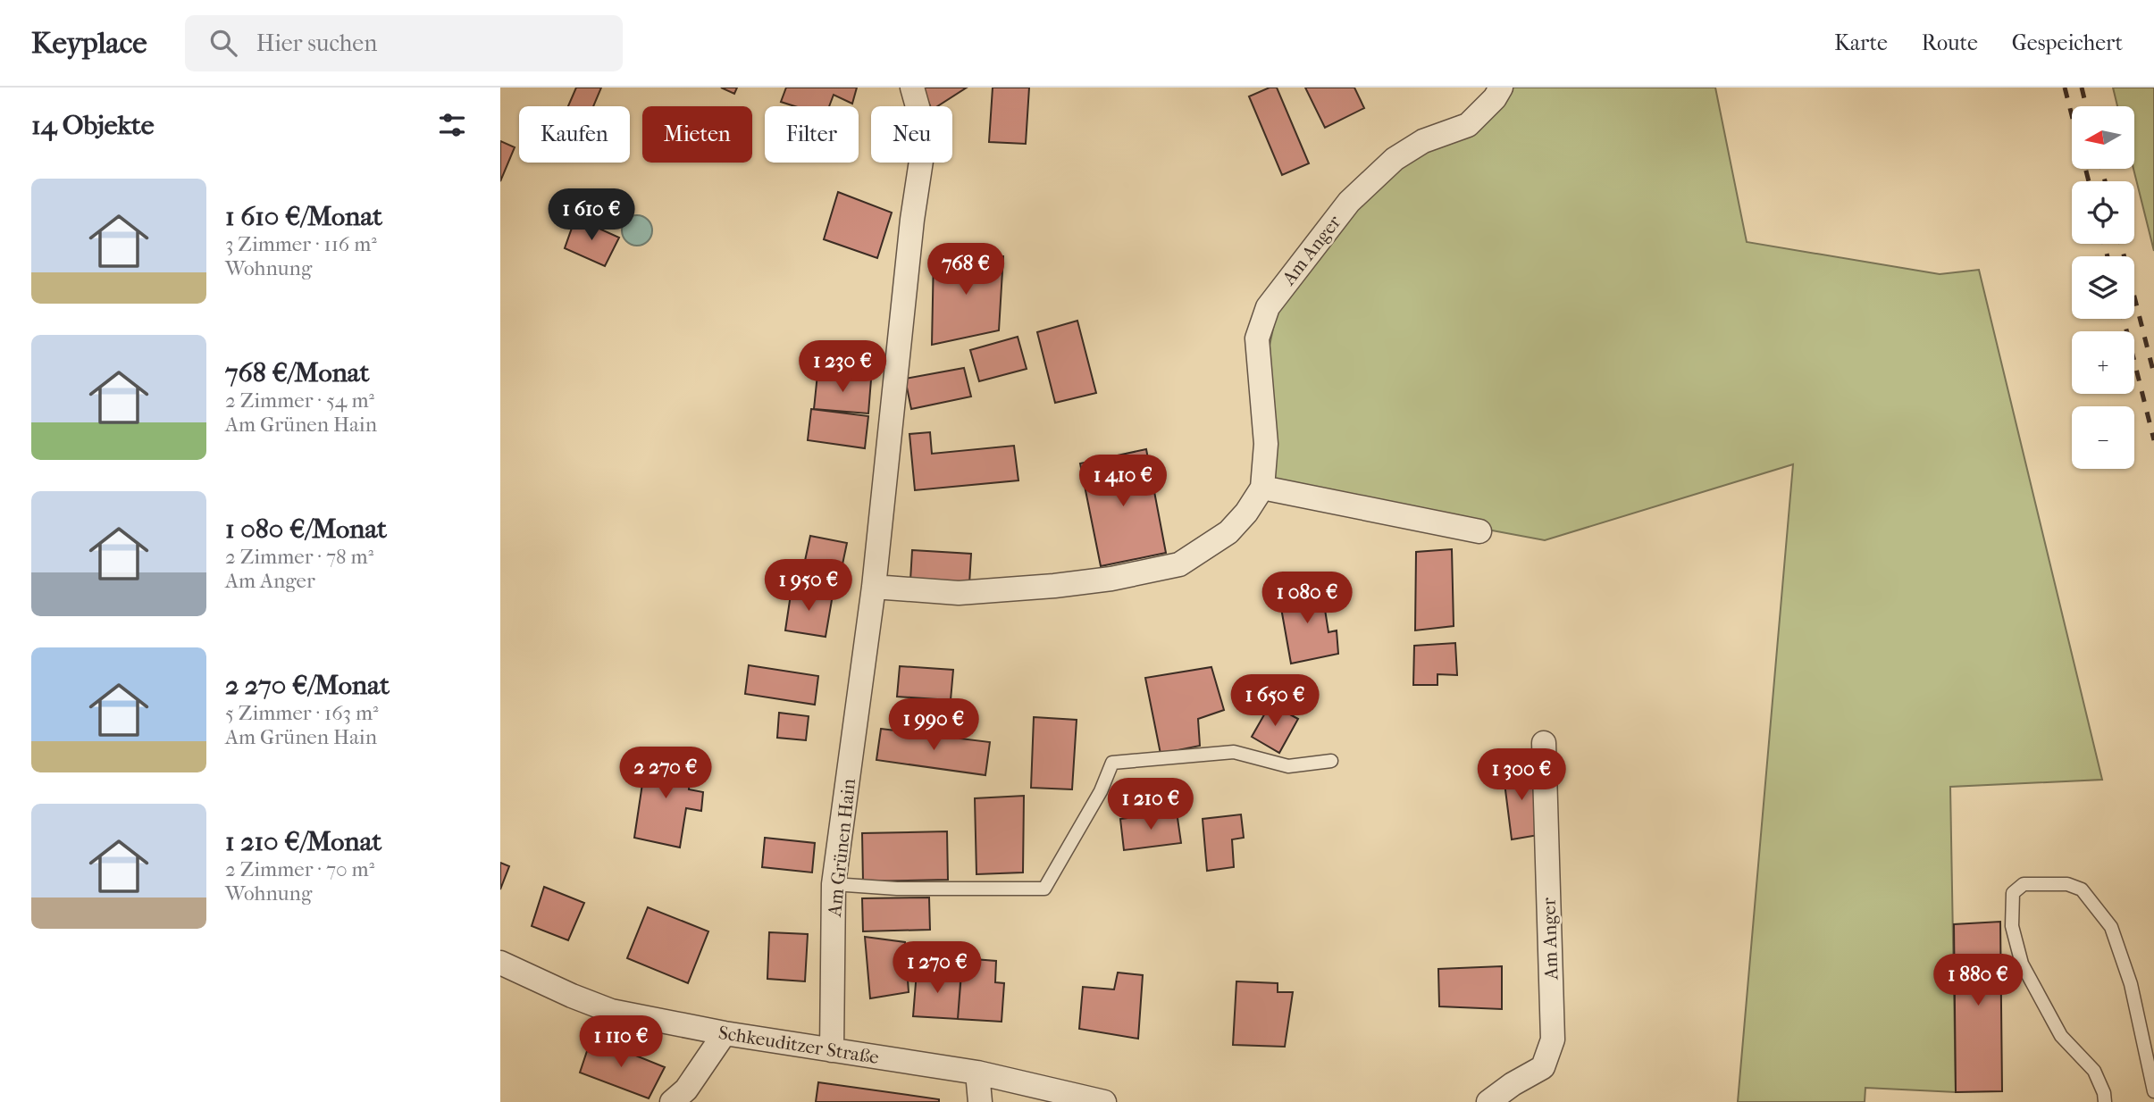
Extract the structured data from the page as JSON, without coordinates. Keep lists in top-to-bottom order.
{
  "streets": {
    "street": ["Am Anger", "Am Grünen Hain", "Schkeuditzer Straße"]
  },
  "crossings": [
    ["Am Anger", "Am Grünen Hain"],
    ["Am Grünen Hain", "Schkeuditzer Straße"]
  ],
  "north": "left",
  "page": {
    "header": "Keyplace",
    "search": "Hier suchen",
    "nav": ["Karte", "Route", "Gespeichert"],
    "heading": "14 Objekte",
    "map_buttons": ["+", "−"],
    "chip": [
      "Kaufen",
      "Mieten",
      "Filter",
      "Neu"
    ],
    "list": [
      {
        "name": "1 610 €/Monat",
        "note": "3 Zimmer · 116 m² · Wohnung"
      },
      {
        "name": "768 €/Monat",
        "note": "2 Zimmer · 54 m² · Am Grünen Hain"
      },
      {
        "name": "1 080 €/Monat",
        "note": "2 Zimmer · 78 m² · Am Anger"
      },
      {
        "name": "2 270 €/Monat",
        "note": "5 Zimmer · 163 m² · Am Grünen Hain"
      },
      {
        "name": "1 210 €/Monat",
        "note": "2 Zimmer · 70 m² · Wohnung"
      }
    ],
    "price": [
      "1 610 €",
      "768 €",
      "1 230 €",
      "1 410 €",
      "1 950 €",
      "1 080 €",
      "1 650 €",
      "1 990 €",
      "2 270 €",
      "1 300 €",
      "1 210 €",
      "1 270 €",
      "1 880 €",
      "1 110 €"
    ]
  }
}
